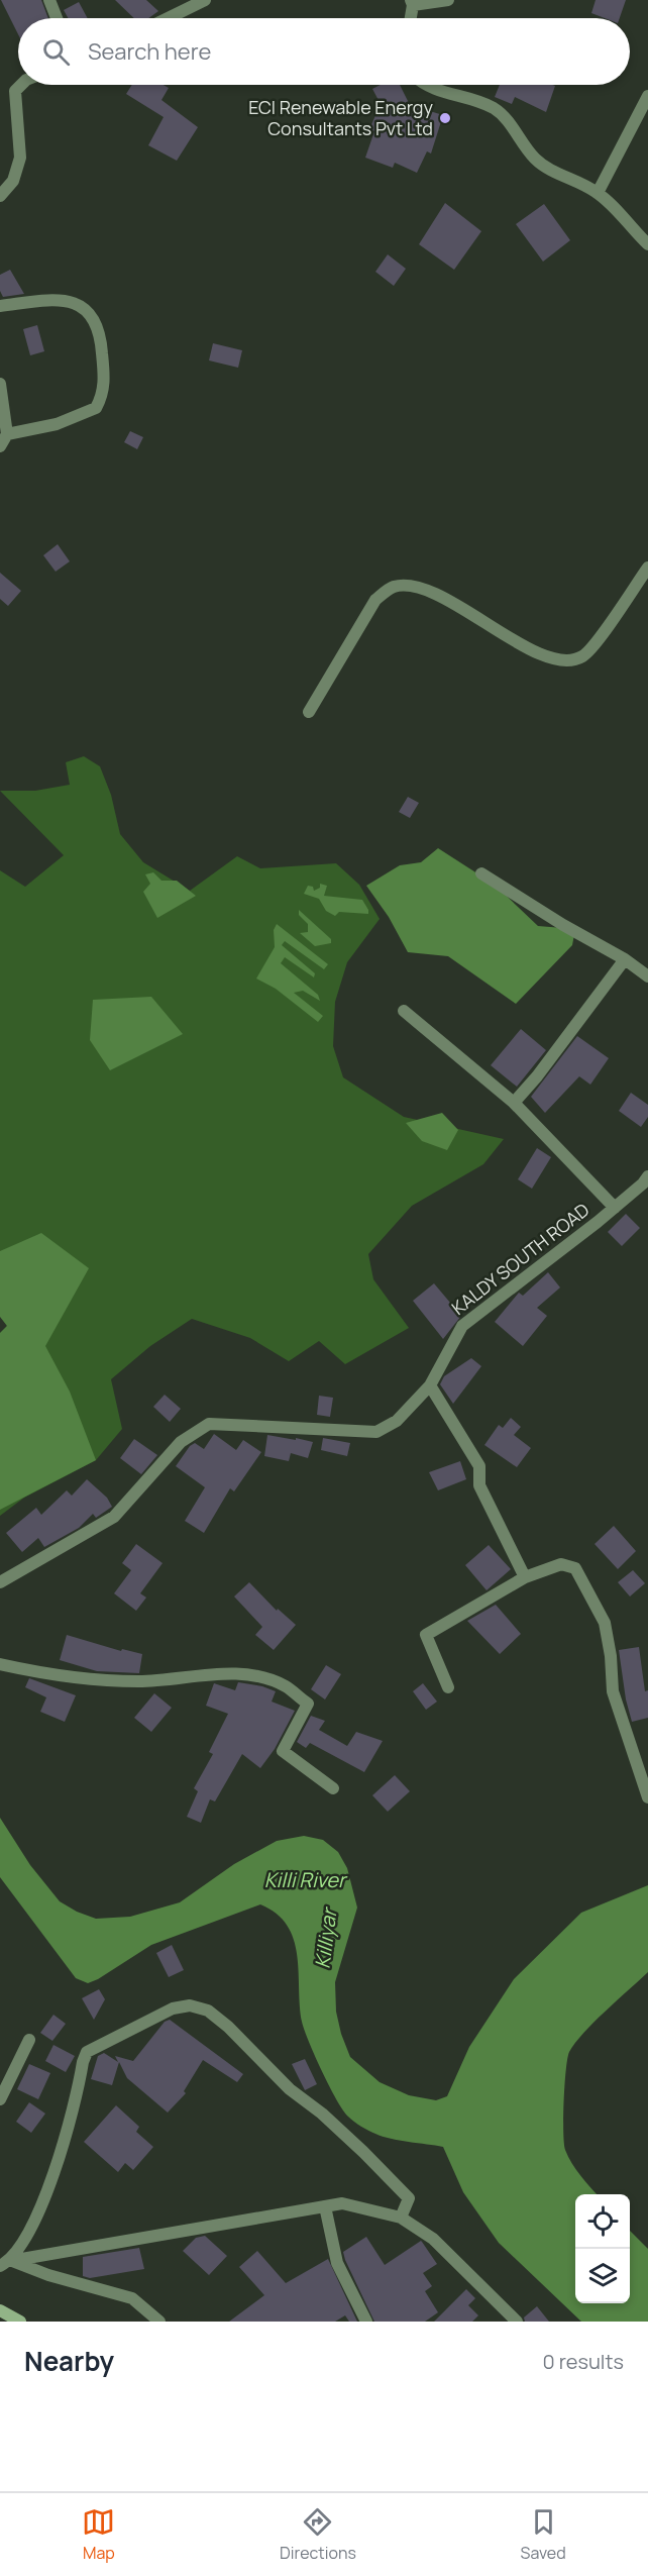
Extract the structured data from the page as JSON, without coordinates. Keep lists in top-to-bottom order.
{
  "streets": {
    "street": ["KALDY SOUTH ROAD"]
  },
  "water": ["Killi River", "Killiyar"],
  "places": ["ECI Renewable Energy Consultants Pvt Ltd"],
  "page": {
    "search": "Search here",
    "heading": ["Nearby", "0 results"],
    "nav": ["Map", "Directions", "Saved"]
  }
}
